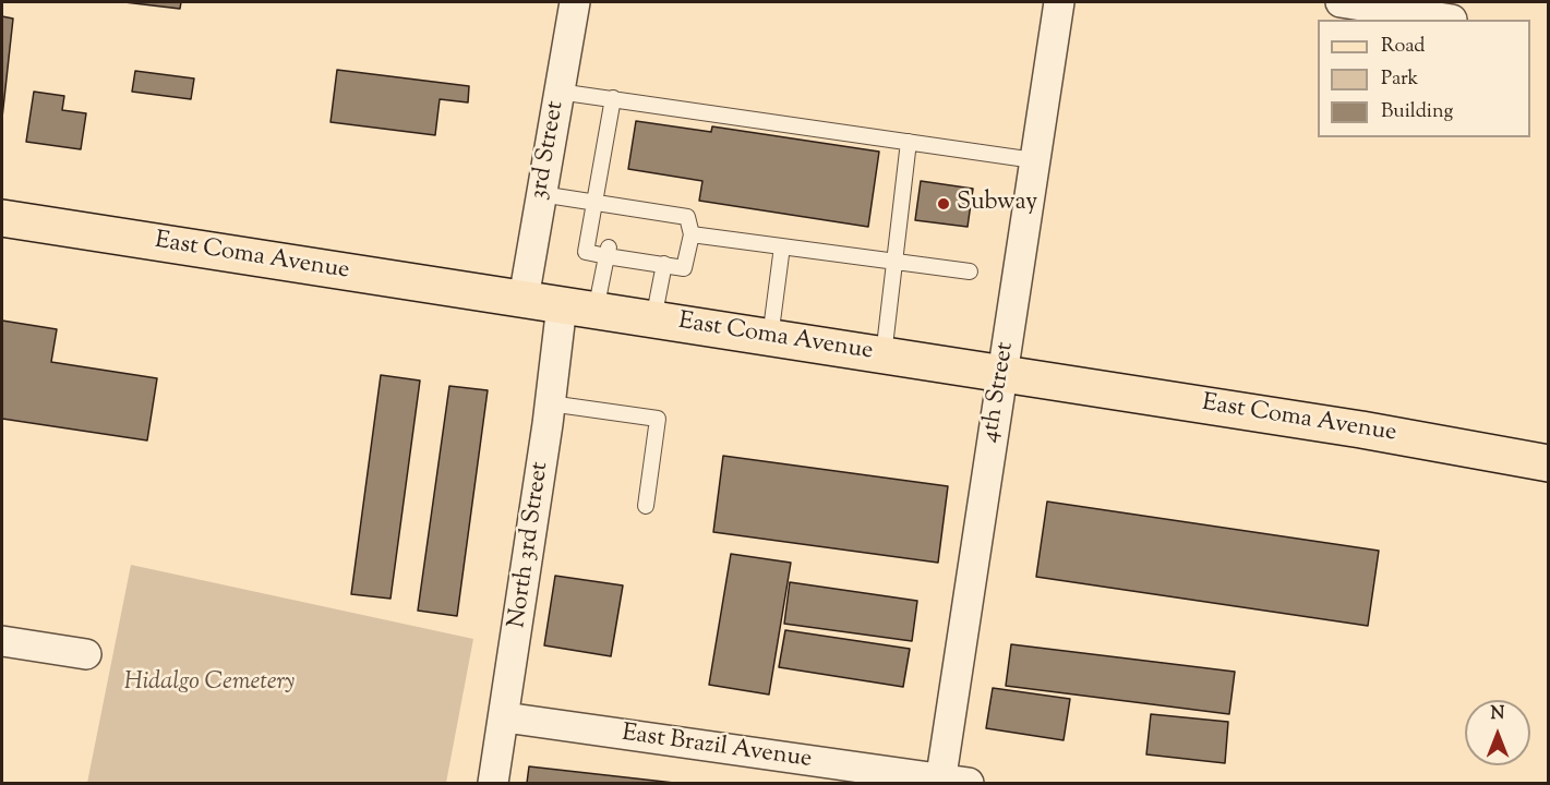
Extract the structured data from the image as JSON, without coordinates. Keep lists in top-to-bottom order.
{
  "streets": {
    "main road": ["East Coma Avenue"],
    "street": [
      "3rd Street",
      "4th Street",
      "North 3rd Street",
      "East Brazil Avenue"
    ]
  },
  "crossings": [
    ["3rd Street", "East Coma Avenue"],
    ["East Coma Avenue", "4th Street"],
    ["East Coma Avenue", "North 3rd Street"],
    ["4th Street", "East Brazil Avenue"],
    ["North 3rd Street", "East Brazil Avenue"]
  ],
  "parks": ["Hidalgo Cemetery"],
  "places": ["Subway"],
  "legend": ["Road", "Park", "Building"],
  "north": "top"
}
